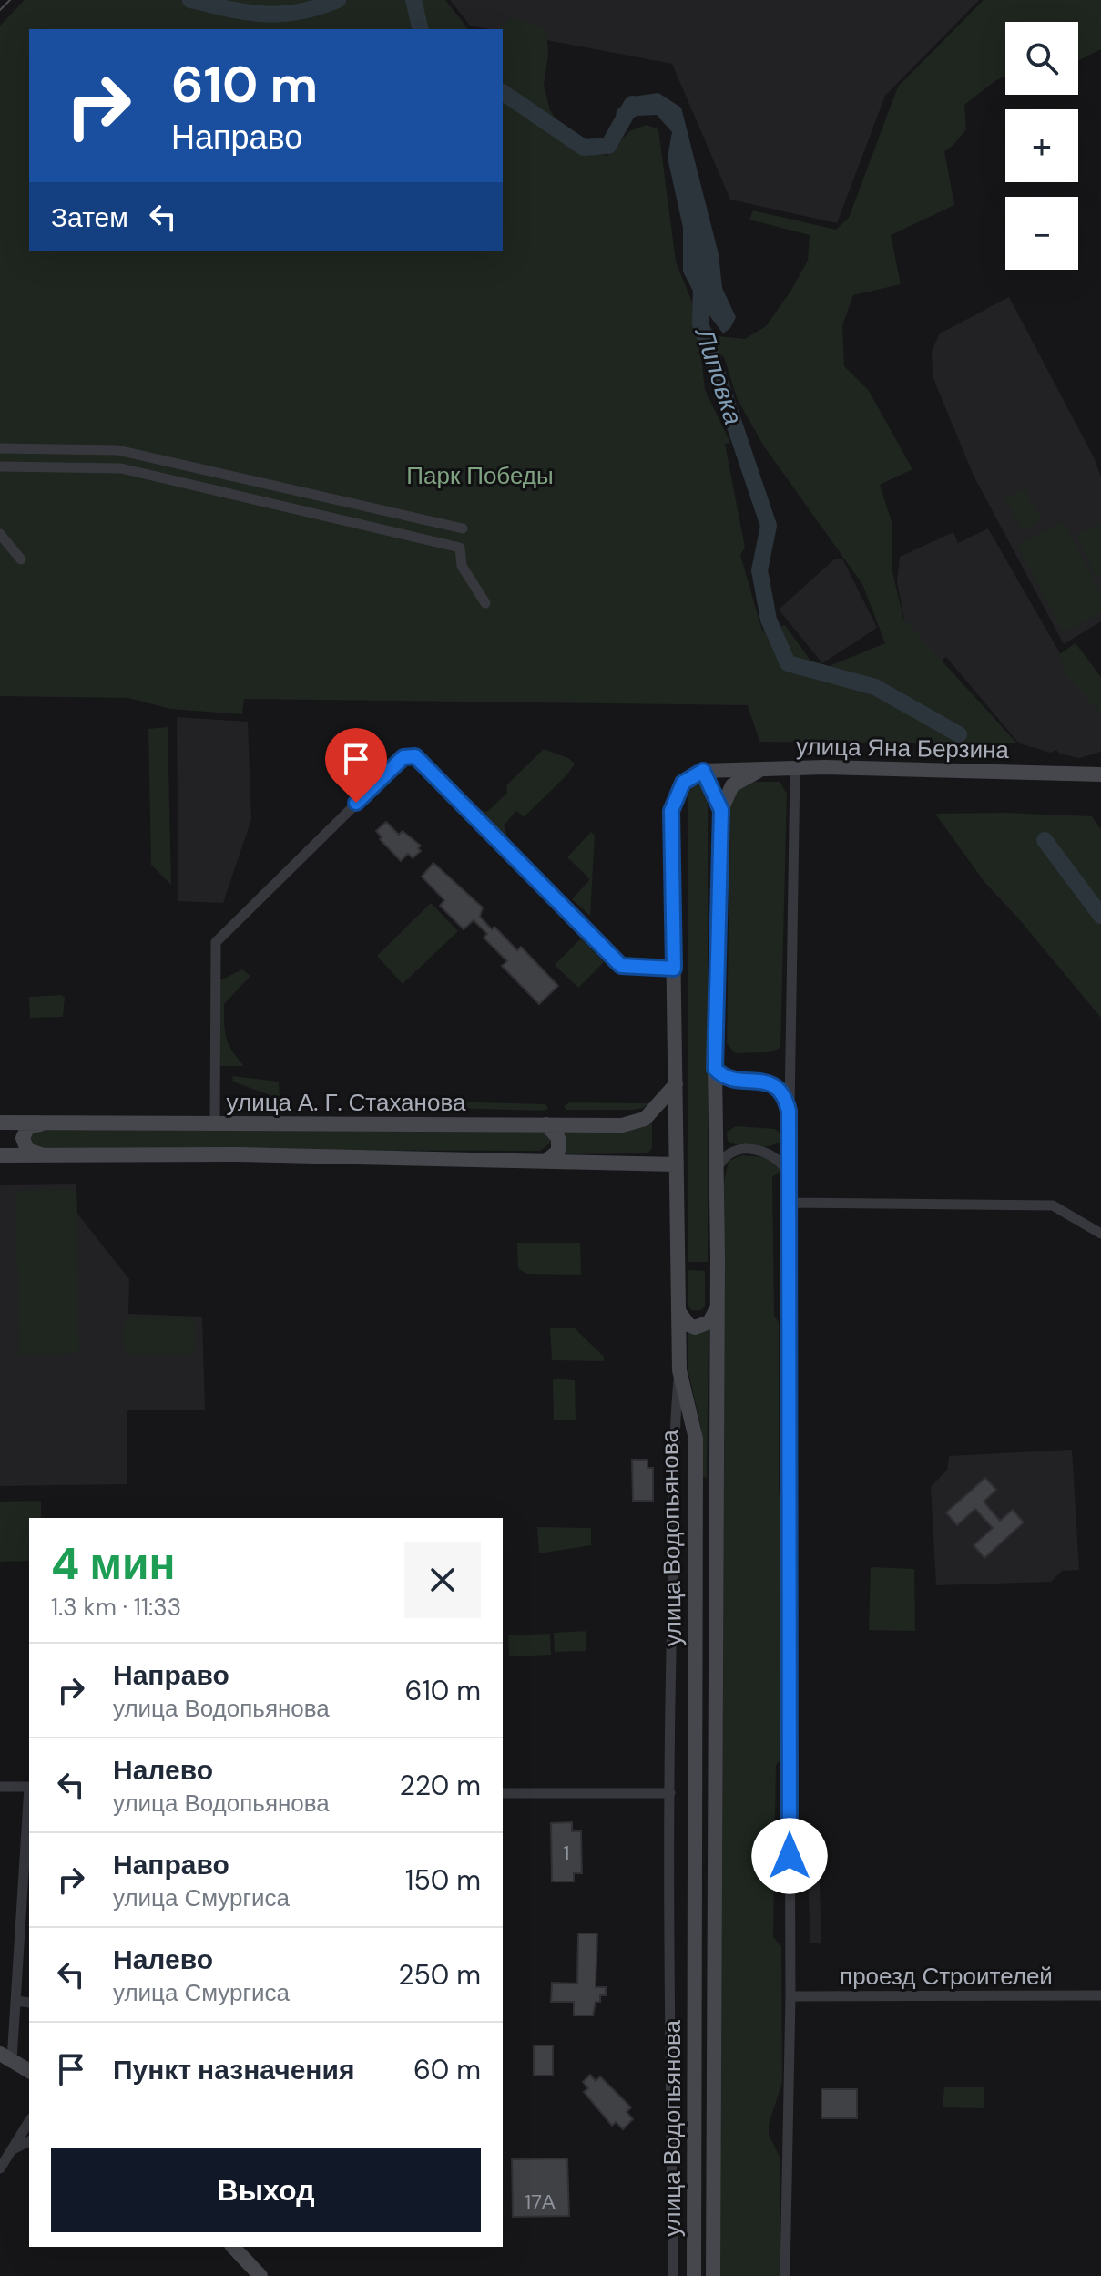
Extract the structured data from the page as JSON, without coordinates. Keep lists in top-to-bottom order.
{
  "streets": {
    "main road": ["улица Яна Берзина", "улица А. Г. Стаханова", "улица Водопьянова"],
    "street": ["проезд Строителей"]
  },
  "crossings": [
    ["улица Яна Берзина", "улица Водопьянова"],
    ["улица А. Г. Стаханова", "улица Водопьянова"]
  ],
  "water": ["Липовка"],
  "parks": ["Парк Победы"],
  "house_numbers": ["1", "17А"],
  "page": {
    "map_buttons": ["+", "−"],
    "turn": ["610 m", "Направо"],
    "then": "Затем",
    "heading": ["4 мин", "1.3 km · 11:33"],
    "list": [
      {
        "name": "Направо",
        "note": "улица Водопьянова",
        "value": "610 m"
      },
      {
        "name": "Налево",
        "note": "улица Водопьянова",
        "value": "220 m"
      },
      {
        "name": "Направо",
        "note": "улица Смургиса",
        "value": "150 m"
      },
      {
        "name": "Налево",
        "note": "улица Смургиса",
        "value": "250 m"
      },
      {
        "name": "Пункт назначения",
        "value": "60 m"
      }
    ],
    "buttons": "Выход"
  }
}
